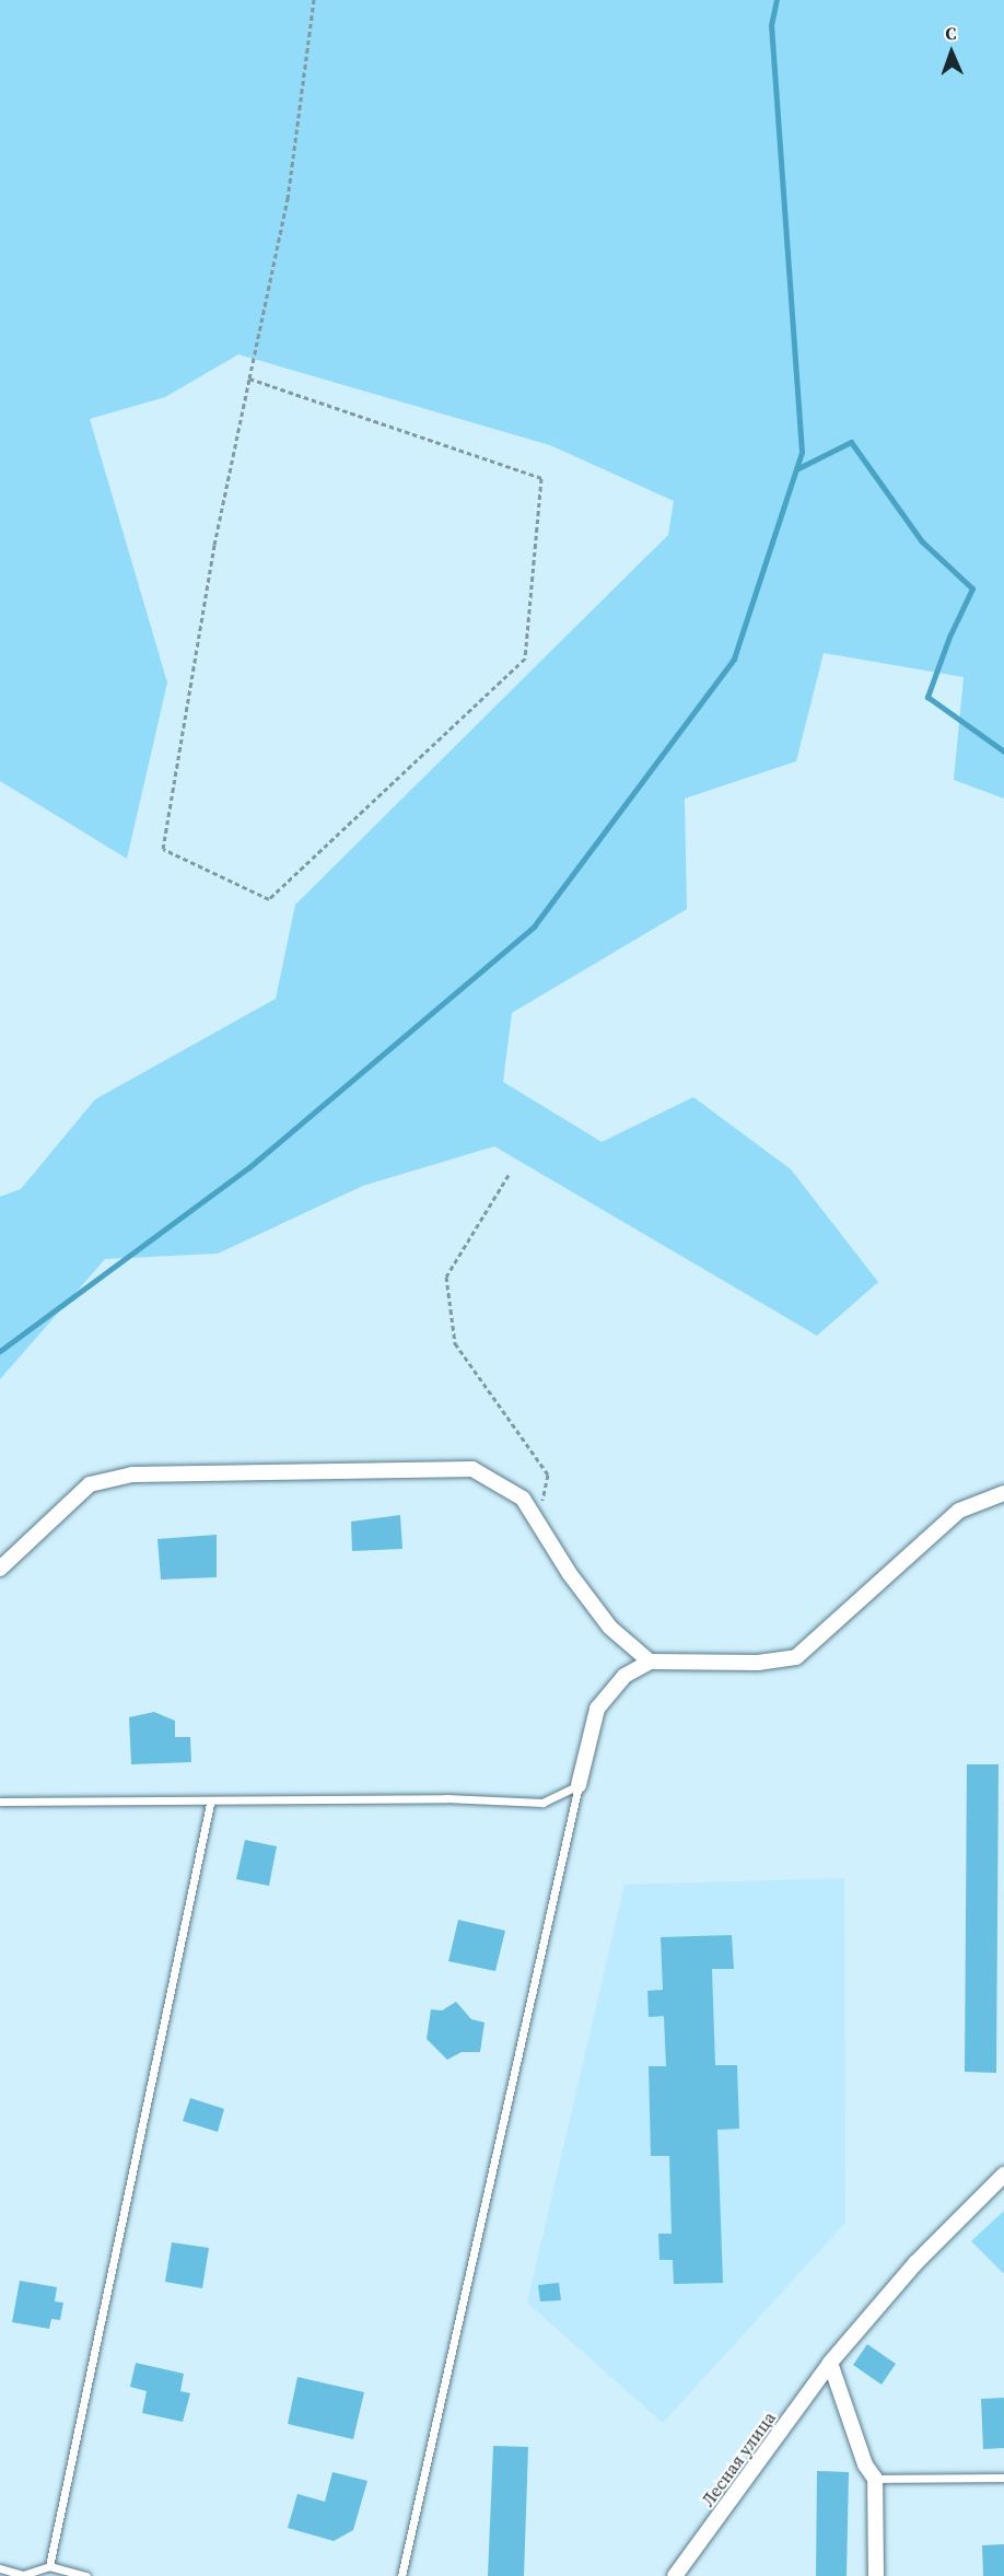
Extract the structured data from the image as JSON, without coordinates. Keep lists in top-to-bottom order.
{
  "streets": {
    "street": ["Лесная улица"]
  },
  "north": "top"
}
